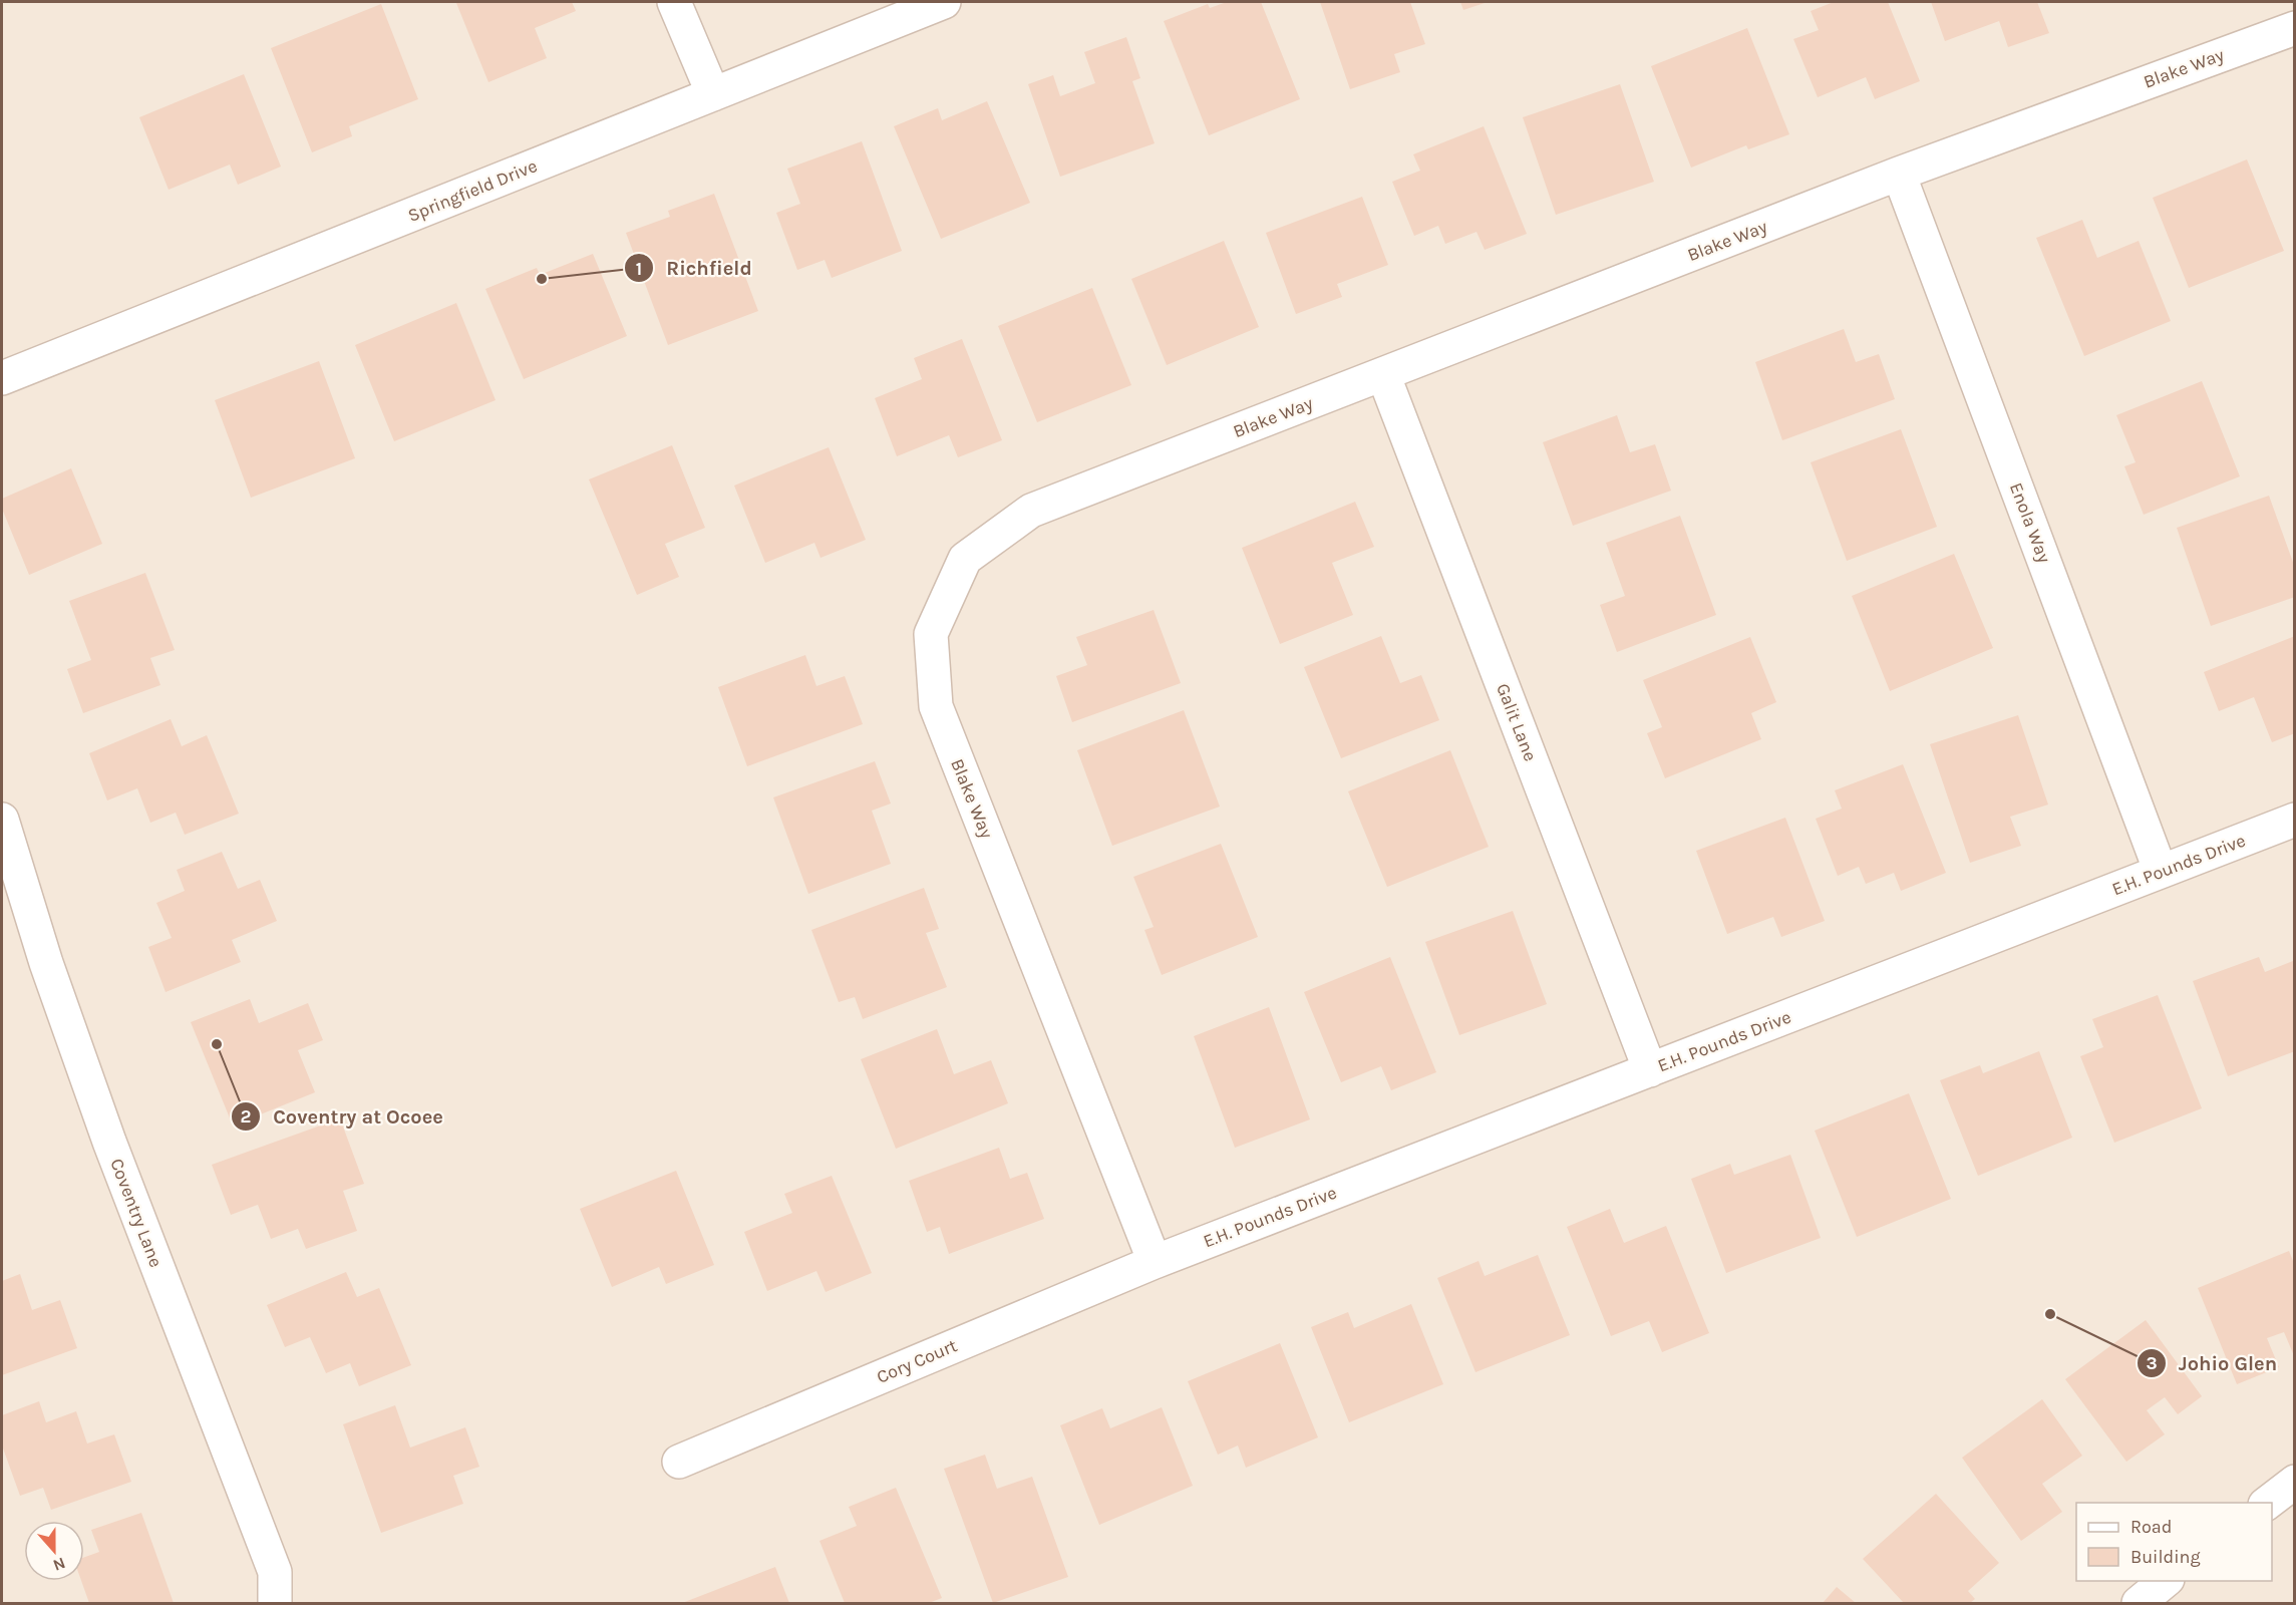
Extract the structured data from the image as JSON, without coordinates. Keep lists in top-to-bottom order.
{
  "streets": {
    "street": [
      "Blake Way",
      "Springfield Drive",
      "Enola Way",
      "Galit Lane",
      "E.H. Pounds Drive",
      "Coventry Lane",
      "Cory Court"
    ]
  },
  "crossings": [
    ["Blake Way", "Enola Way"],
    ["Blake Way", "Galit Lane"],
    ["Blake Way", "E.H. Pounds Drive"],
    ["Blake Way", "Cory Court"],
    ["Enola Way", "E.H. Pounds Drive"],
    ["Galit Lane", "E.H. Pounds Drive"],
    ["E.H. Pounds Drive", "Cory Court"]
  ],
  "places": ["Richfield", "Coventry at Ocoee", "Johio Glen"],
  "legend": ["Road", "Building"],
  "north": "bottom"
}
